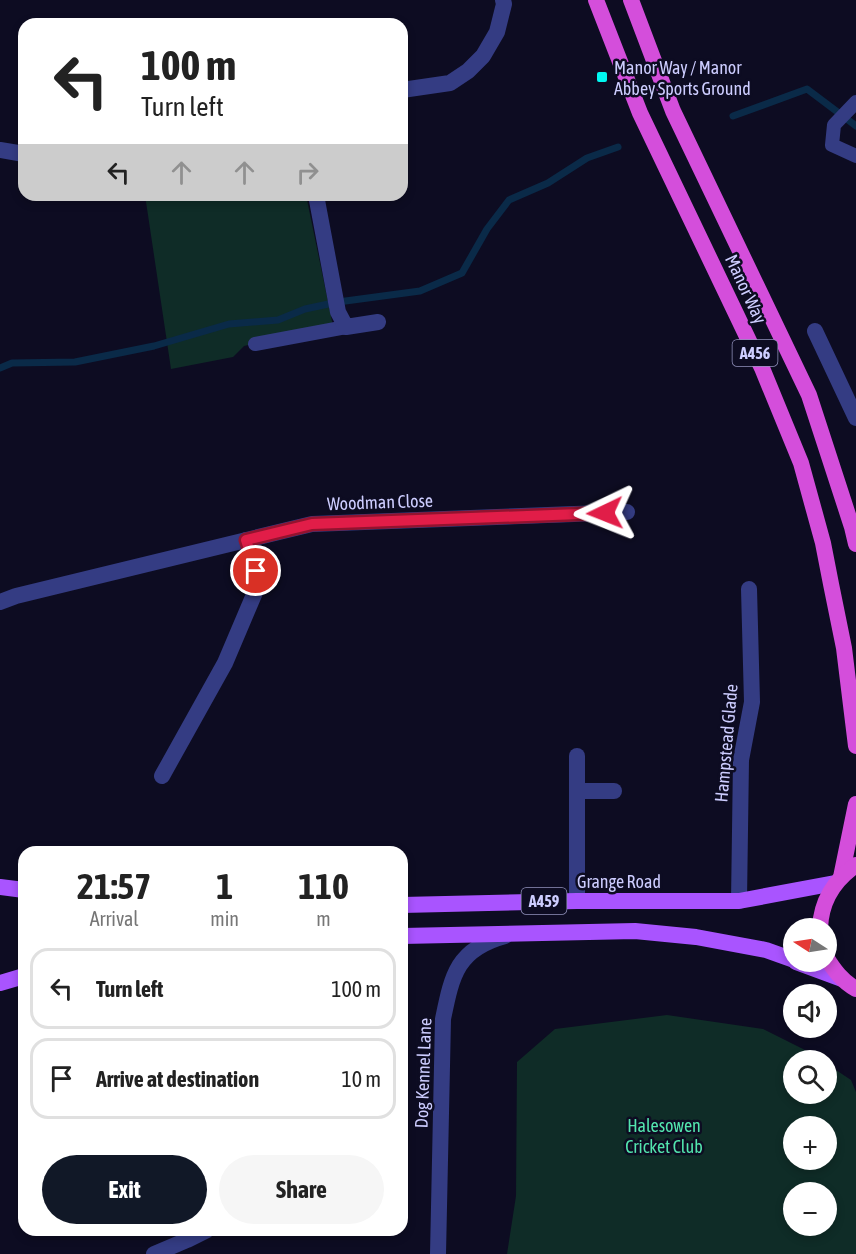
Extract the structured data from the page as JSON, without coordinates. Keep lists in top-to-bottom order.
{
  "streets": {
    "highway": ["Manor Way", "A456"],
    "main road": ["Grange Road", "A459"],
    "street": ["Woodman Close", "Hampstead Glade", "Dog Kennel Lane"]
  },
  "crossings": [
    ["Hampstead Glade", "Grange Road"]
  ],
  "parks": ["Halesowen Cricket Club"],
  "places": {
    "transit": ["Manor Way / Manor Abbey Sports Ground"]
  },
  "north": "left",
  "page": {
    "turn": ["100 m", "Turn left"],
    "eta": [
      "21:57",
      "Arrival",
      "1",
      "min",
      "110",
      "m"
    ],
    "map_buttons": ["+", "−"],
    "list": [
      {
        "name": "Turn left",
        "value": "100 m"
      },
      {
        "name": "Arrive at destination",
        "value": "10 m"
      }
    ],
    "buttons": ["Exit", "Share"]
  }
}
